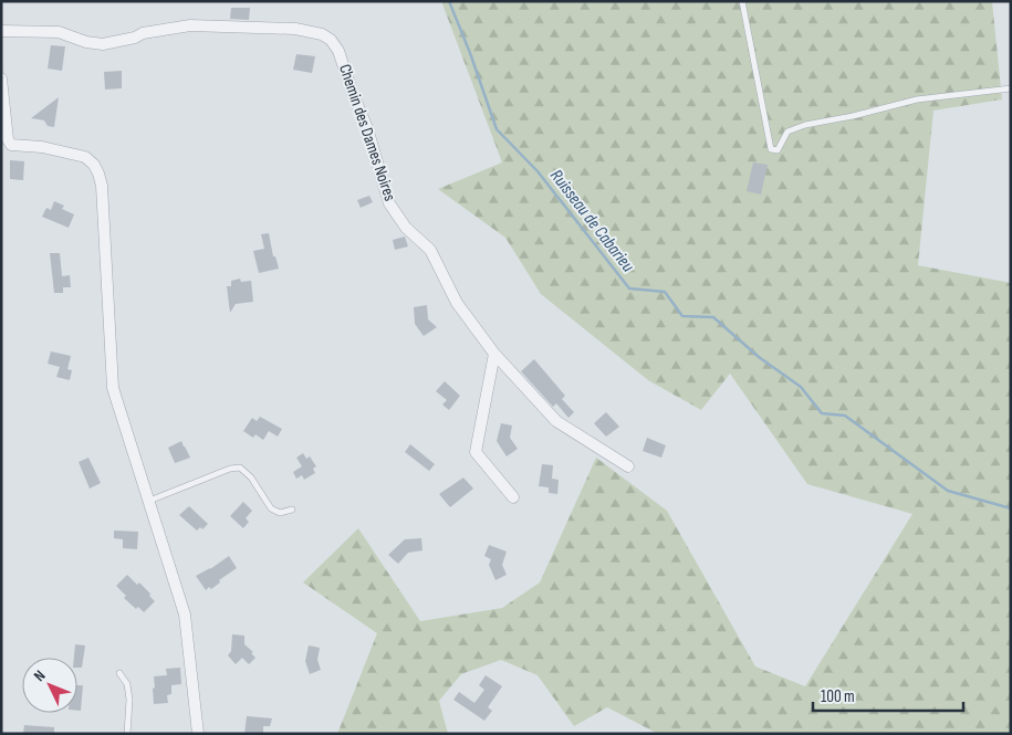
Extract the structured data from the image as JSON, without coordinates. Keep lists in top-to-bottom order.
{
  "streets": {
    "street": ["Chemin des Dames Noires"]
  },
  "water": ["Ruisseau de Cabarieu"],
  "scale_bar": "100 m",
  "north": "top left"
}
